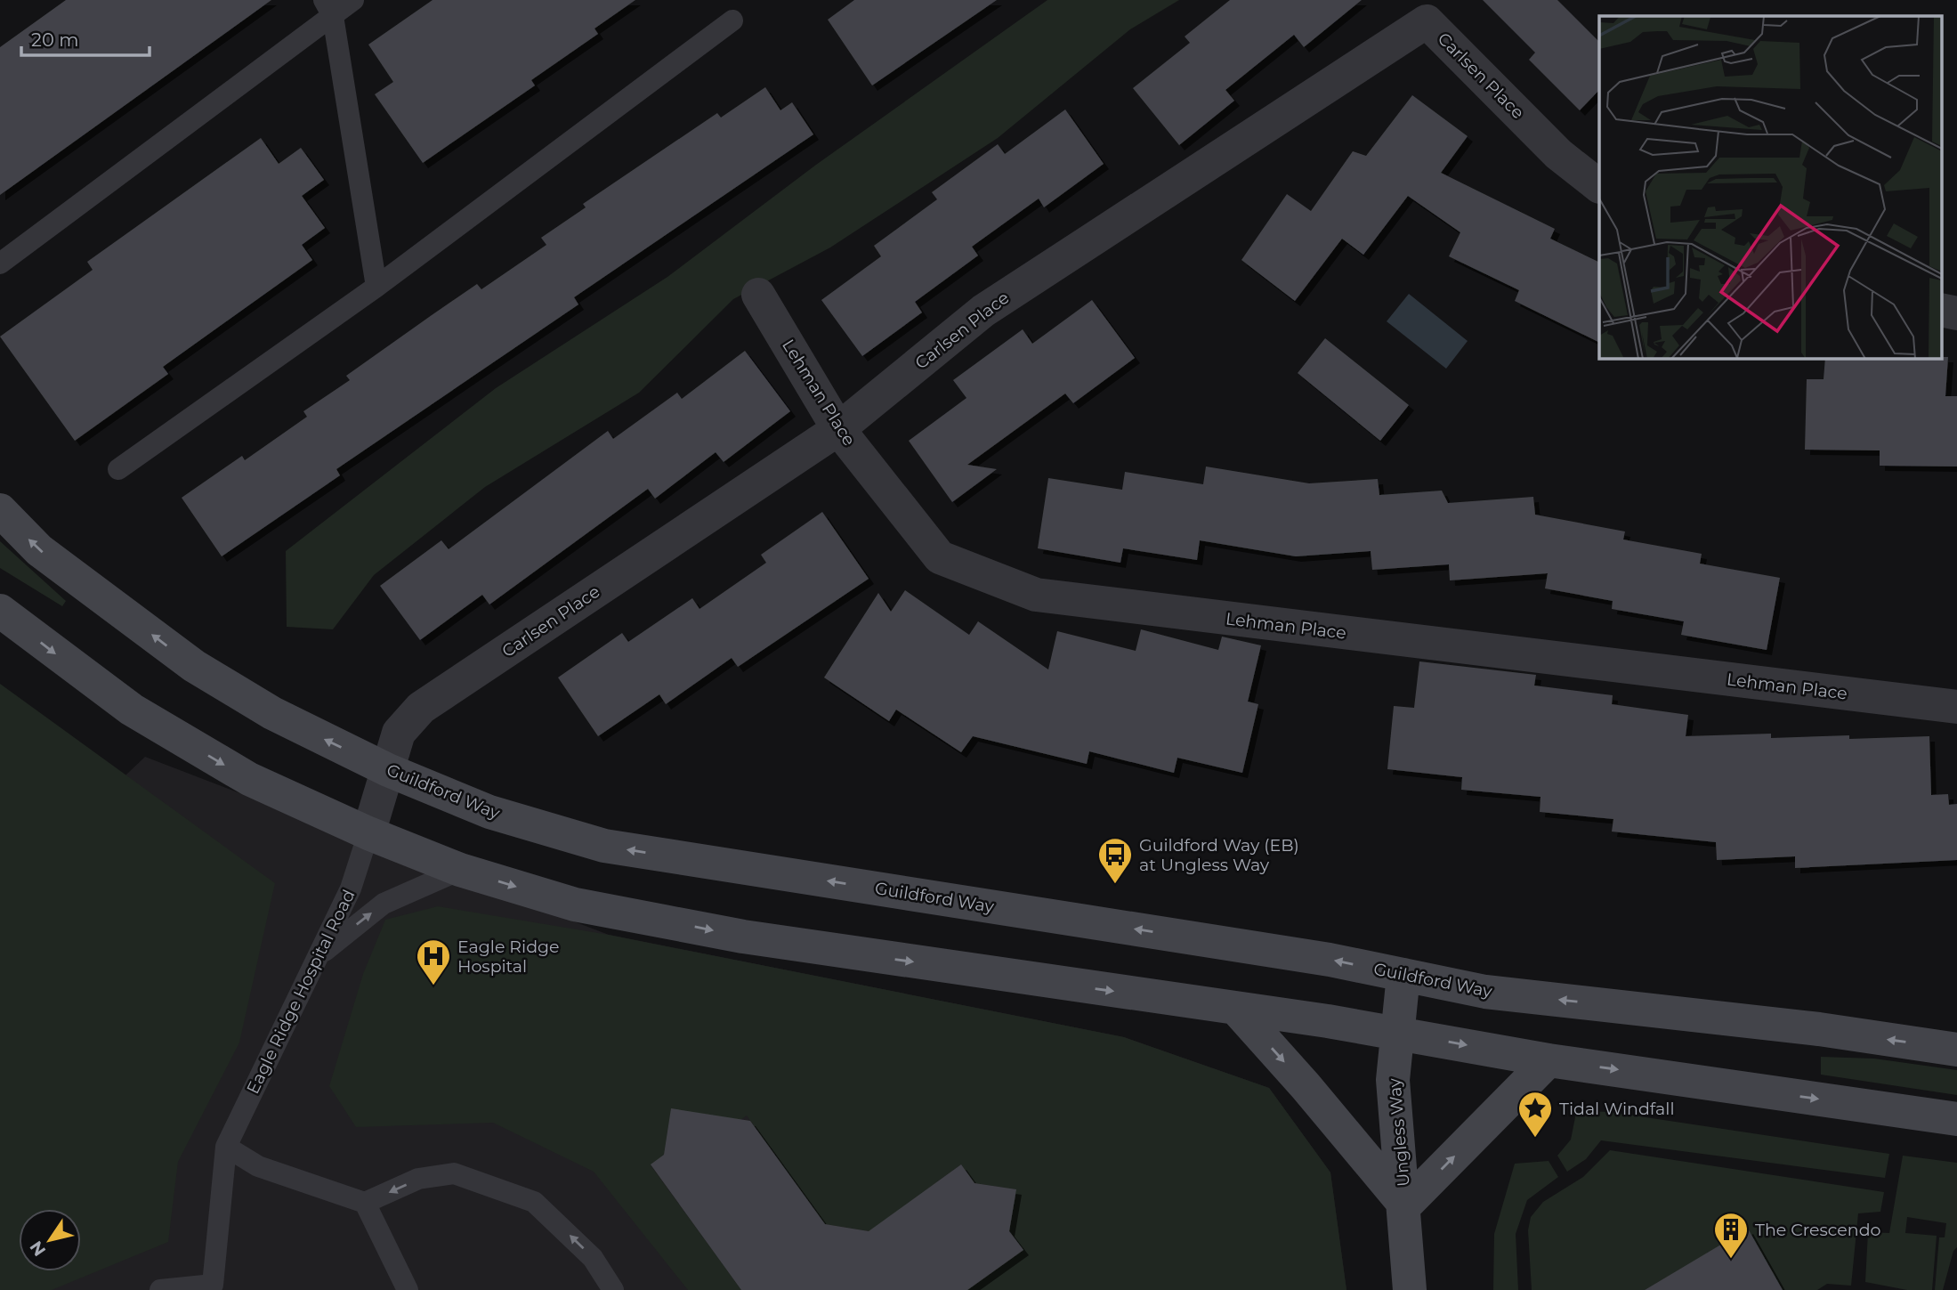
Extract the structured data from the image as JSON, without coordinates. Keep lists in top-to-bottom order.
{
  "streets": {
    "main road": ["Guildford Way", "Ungless Way"],
    "street": ["Carlsen Place", "Lehman Place"],
    "lane": ["Eagle Ridge Hospital Road"]
  },
  "crossings": [
    ["Carlsen Place", "Lehman Place"],
    ["Carlsen Place", "Guildford Way"],
    ["Carlsen Place", "Eagle Ridge Hospital Road"],
    ["Guildford Way", "Ungless Way"]
  ],
  "places": {
    "bus stop": ["Guildford Way (EB) at Ungless Way"],
    "hospital": ["Eagle Ridge Hospital"],
    "place": ["Tidal Windfall"],
    "building": ["The Crescendo"]
  },
  "scale_bar": "20 m",
  "north": "bottom left"
}
